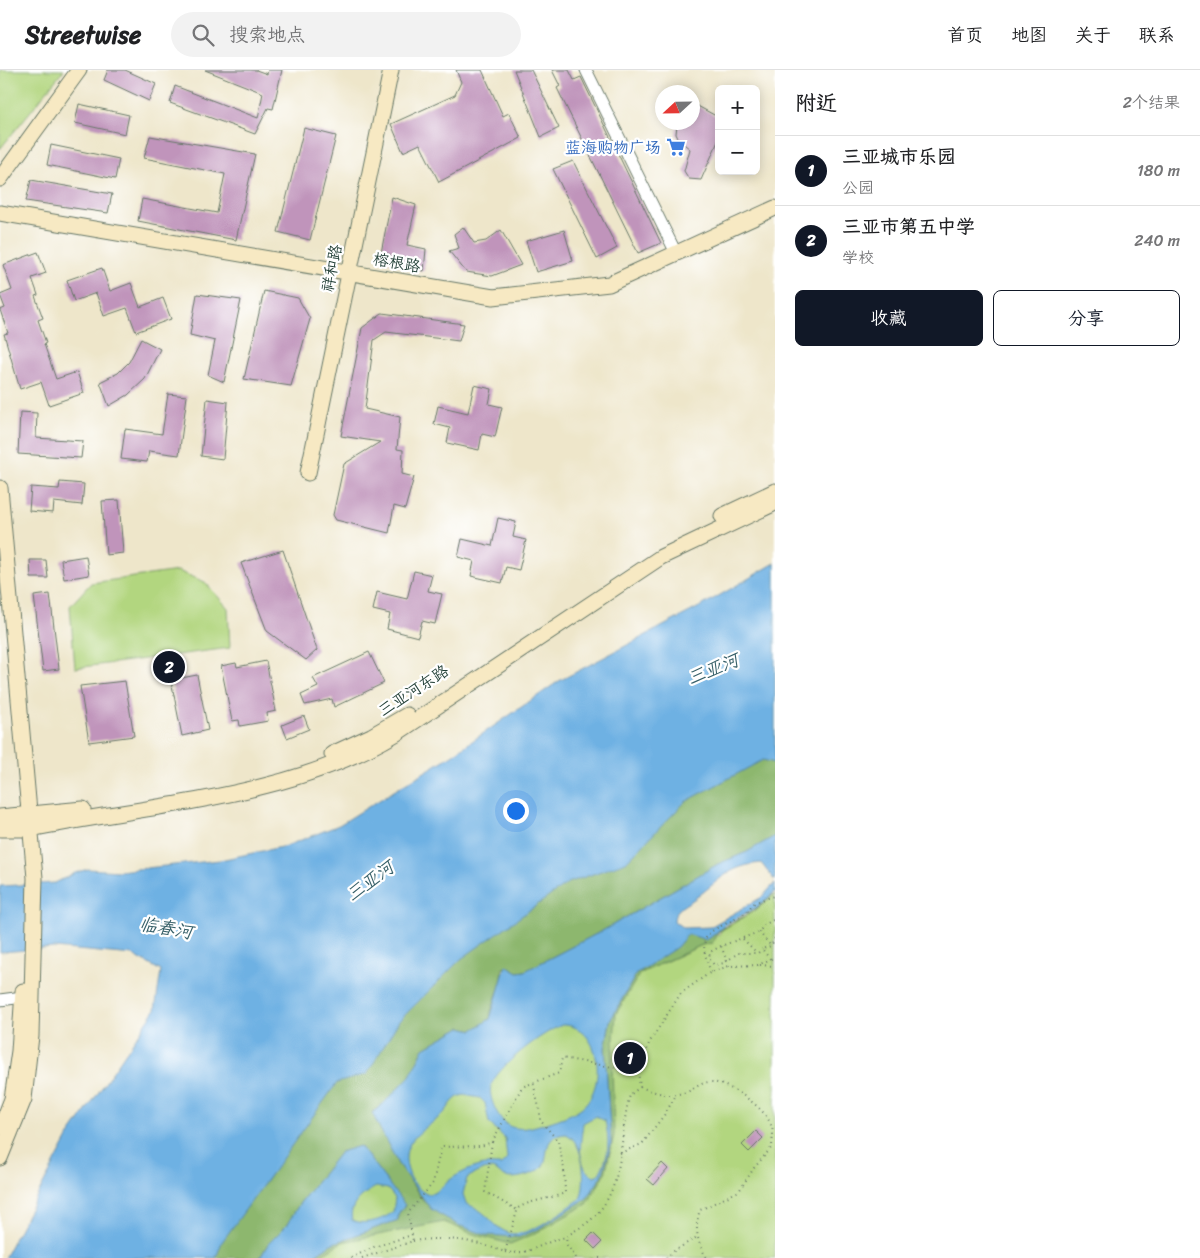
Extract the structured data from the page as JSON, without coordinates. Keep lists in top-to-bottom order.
{
  "streets": {
    "main road": ["榕根路", "祥和路", "三亚河东路"]
  },
  "crossings": [
    ["榕根路", "祥和路"]
  ],
  "water": ["三亚河", "临春河"],
  "places": {
    "supermarket": ["蓝海购物广场"]
  },
  "north": "left",
  "page": {
    "header": "Streetwise",
    "search": "搜索地点",
    "nav": [
      "首页",
      "地图",
      "关于",
      "联系"
    ],
    "heading": ["附近", "2个结果"],
    "map_buttons": ["+", "−"],
    "list": [
      {
        "mark": "1",
        "name": "三亚城市乐园",
        "note": "公园",
        "value": "180 m"
      },
      {
        "mark": "2",
        "name": "三亚市第五中学",
        "note": "学校",
        "value": "240 m"
      }
    ],
    "buttons": ["收藏", "分享"],
    "pins": ["2", "1"]
  }
}
